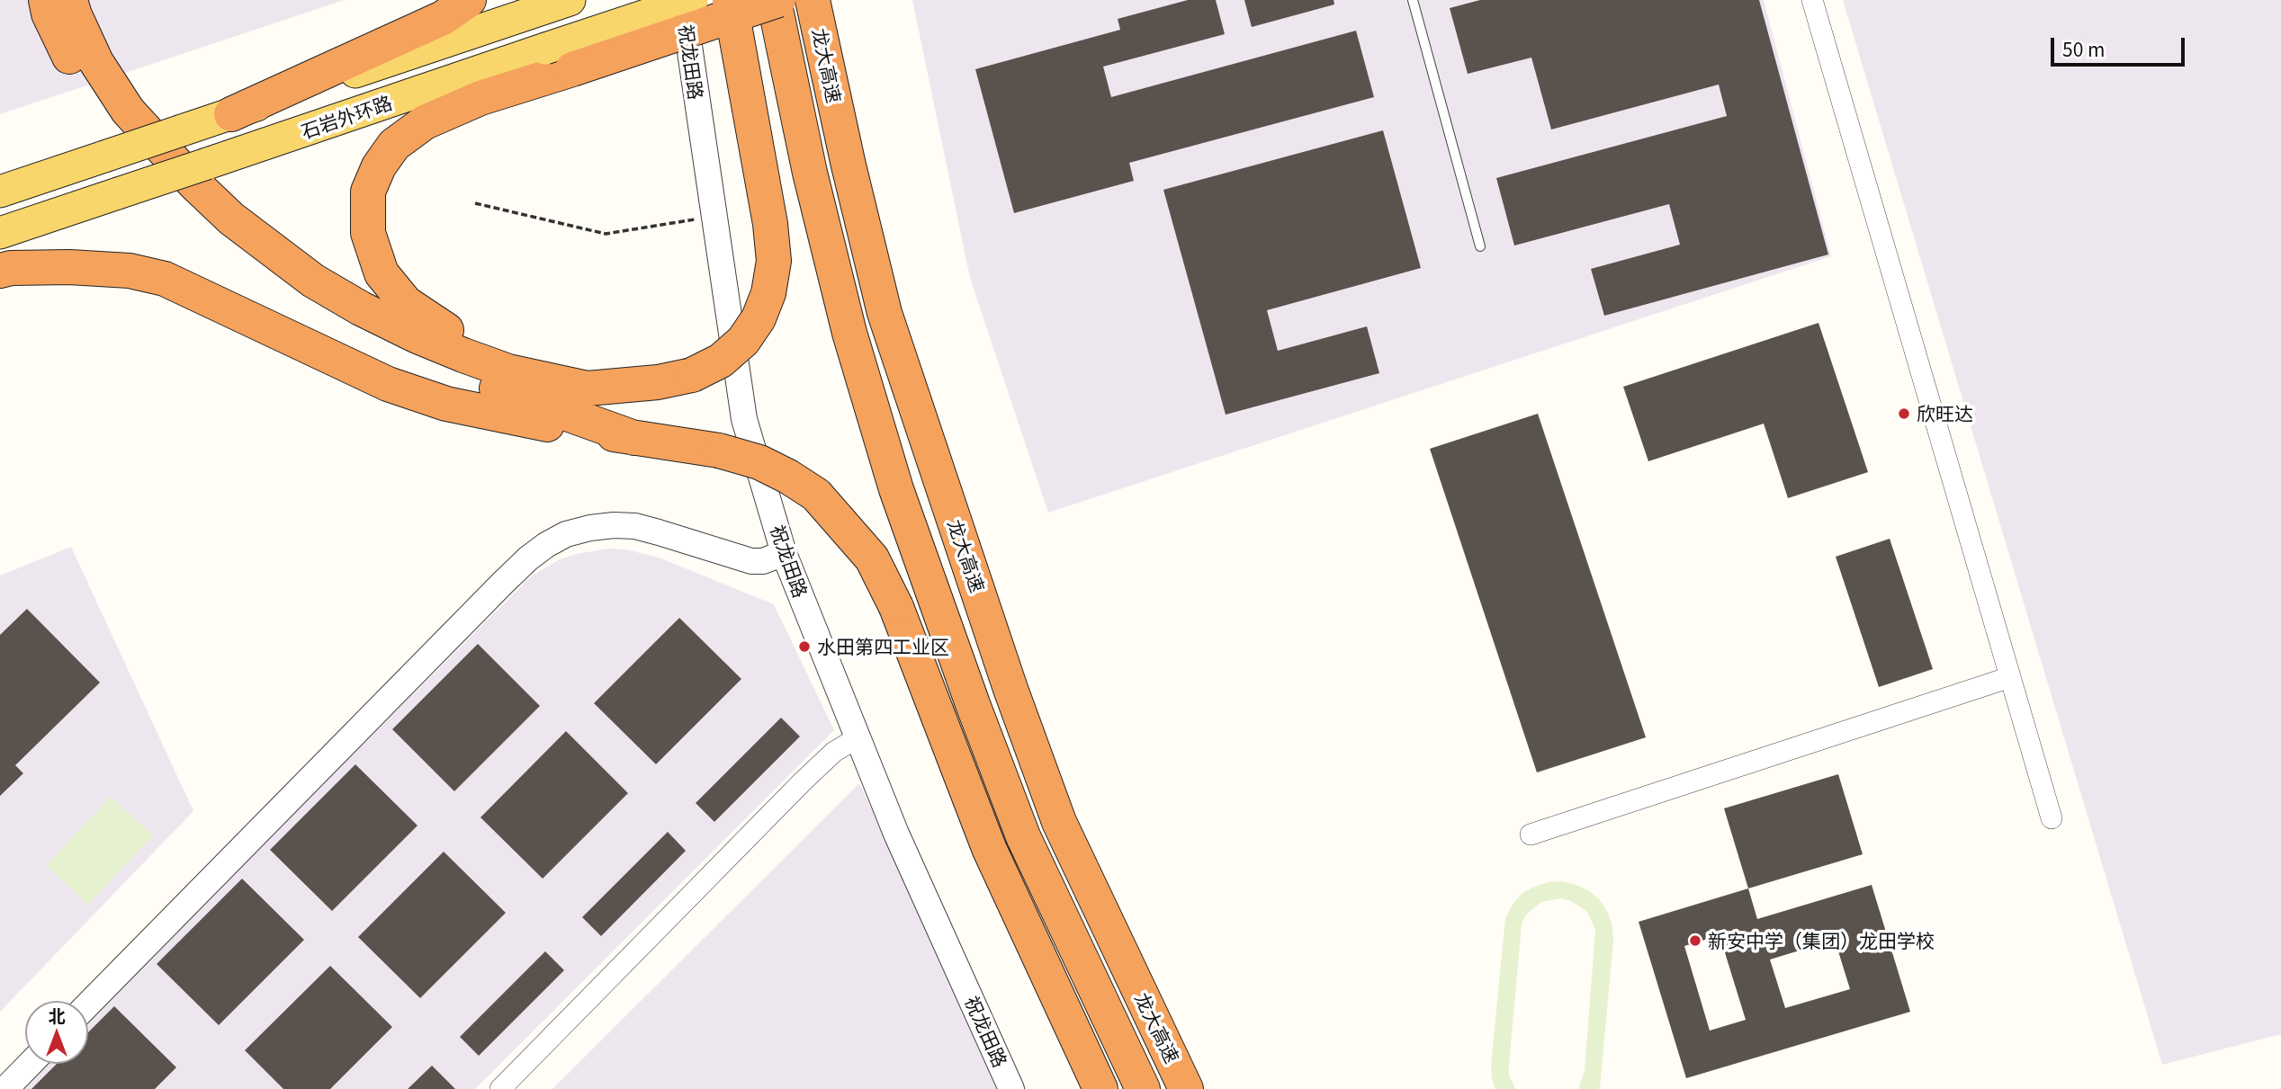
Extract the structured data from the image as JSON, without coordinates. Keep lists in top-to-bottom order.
{
  "streets": {
    "highway": ["龙大高速"],
    "main road": ["石岩外环路"],
    "street": ["祝龙田路"]
  },
  "places": ["欣旺达", "水田第四工业区", "新安中学（集团）龙田学校"],
  "scale_bar": "50 m",
  "north": "top"
}
